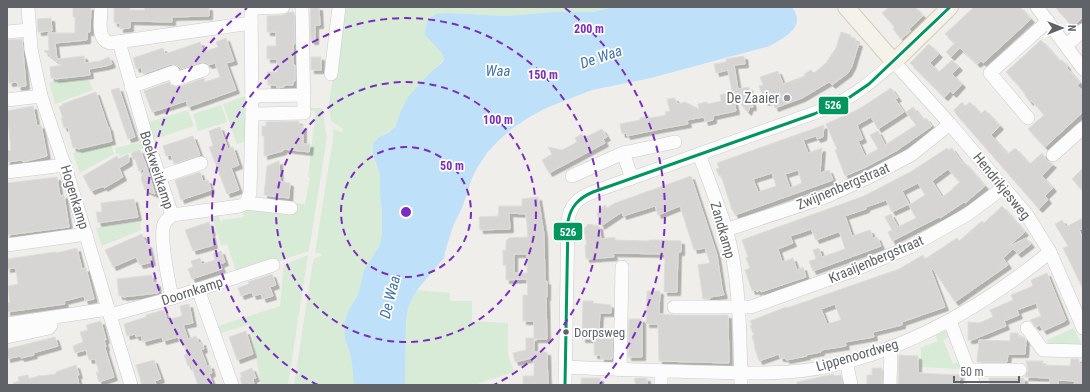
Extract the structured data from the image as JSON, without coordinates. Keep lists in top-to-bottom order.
{
  "streets": {
    "street": [
      "Boekweitkamp",
      "Zwijnenbergstraat",
      "Hendrikjesweg",
      "Hogenkamp",
      "Zandkamp",
      "Kraaijenbergstraat",
      "Doornkamp",
      "Lippenoordweg"
    ]
  },
  "crossings": [
    ["Boekweitkamp", "Doornkamp"],
    ["Zwijnenbergstraat", "Hendrikjesweg"],
    ["Zwijnenbergstraat", "Zandkamp"],
    ["Hendrikjesweg", "Kraaijenbergstraat"],
    ["Hendrikjesweg", "Lippenoordweg"],
    ["Hogenkamp", "Doornkamp"],
    ["Zandkamp", "Kraaijenbergstraat"],
    ["Zandkamp", "Lippenoordweg"]
  ],
  "water": ["De Waa", "Waa"],
  "places": ["De Zaaier", "Dorpsweg"],
  "lines": ["transit line 526"],
  "scale_bar": "50 m",
  "north": "right",
  "rings": [
    "200 m",
    "150 m",
    "100 m",
    "50 m"
  ]
}
